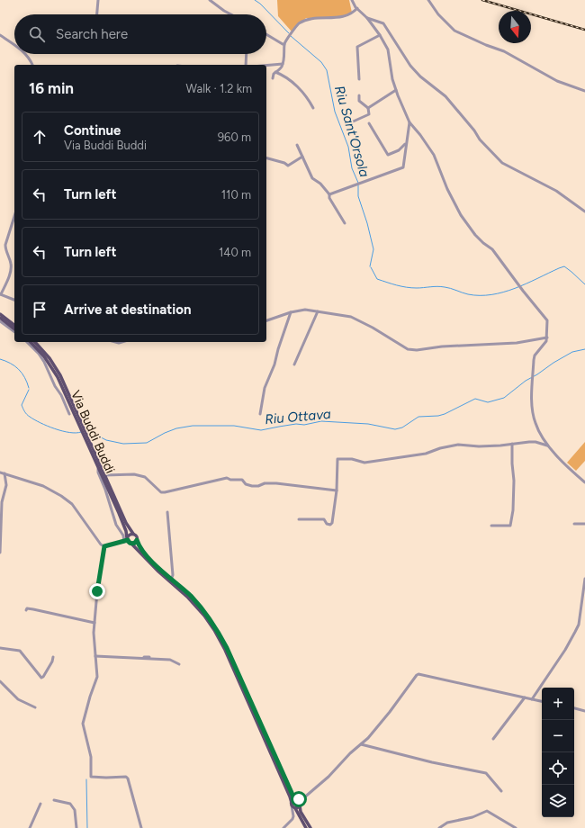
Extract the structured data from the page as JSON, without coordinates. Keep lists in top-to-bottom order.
{
  "streets": {
    "main road": ["Via Buddi Buddi"]
  },
  "water": ["Riu Sant'Orsola", "Riu Ottava"],
  "north": "bottom",
  "page": {
    "search": "Search here",
    "heading": ["16 min", "Walk · 1.2 km"],
    "list": [
      ["Continue", "Via Buddi Buddi", "960 m"],
      ["Turn left", "110 m"],
      ["Turn left", "140 m"],
      "Arrive at destination"
    ],
    "map_buttons": ["+", "−"]
  }
}
